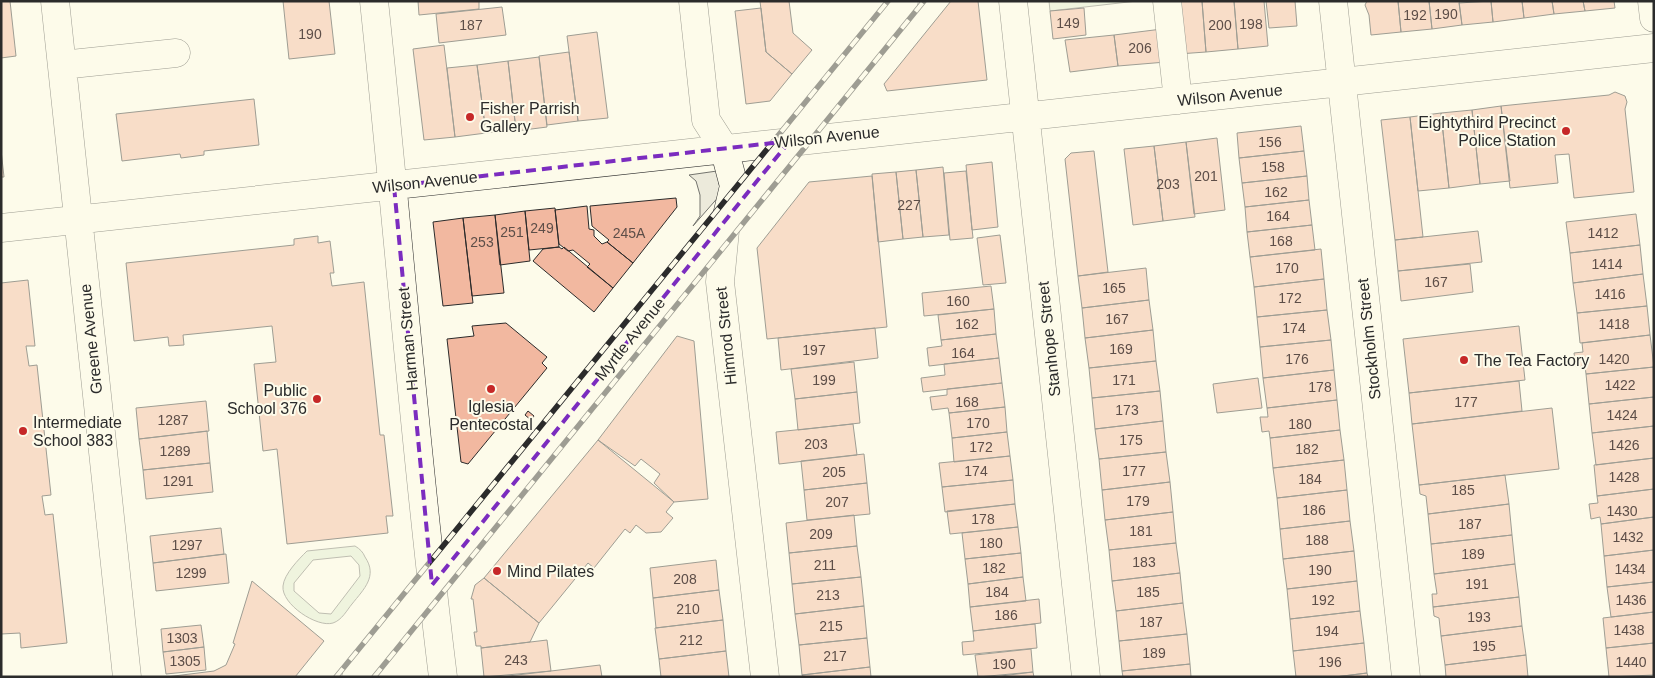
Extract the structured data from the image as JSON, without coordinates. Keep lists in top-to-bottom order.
{
  "streets": {
    "street": [
      "Wilson Avenue",
      "Himrod Street",
      "Greene Avenue",
      "Harman Street",
      "Myrtle Avenue",
      "Stanhope Street",
      "Stockholm Street"
    ]
  },
  "crossings": [
    ["Wilson Avenue", "Himrod Street"],
    ["Wilson Avenue", "Greene Avenue"],
    ["Wilson Avenue", "Harman Street"],
    ["Wilson Avenue", "Myrtle Avenue"],
    ["Wilson Avenue", "Stanhope Street"],
    ["Wilson Avenue", "Stockholm Street"],
    ["Himrod Street", "Myrtle Avenue"],
    ["Harman Street", "Myrtle Avenue"]
  ],
  "places": [
    "Fisher Parrish Gallery",
    "Eightythird Precinct Police Station",
    "The Tea Factory",
    "Iglesia Pentecostal",
    "Public School 376",
    "Intermediate School 383",
    "Mind Pilates"
  ],
  "house_numbers": [
    "190",
    "192",
    "149",
    "198",
    "187",
    "200",
    "190",
    "206",
    "156",
    "158",
    "201",
    "203",
    "162",
    "227",
    "164",
    "249",
    "251",
    "245A",
    "1412",
    "168",
    "253",
    "1414",
    "170",
    "167",
    "165",
    "1416",
    "172",
    "160",
    "167",
    "162",
    "1418",
    "174",
    "169",
    "197",
    "164",
    "176",
    "1420",
    "199",
    "171",
    "1422",
    "178",
    "168",
    "177",
    "173",
    "1424",
    "1287",
    "170",
    "180",
    "175",
    "203",
    "1426",
    "172",
    "182",
    "1289",
    "174",
    "177",
    "205",
    "1428",
    "184",
    "1291",
    "185",
    "179",
    "207",
    "186",
    "1430",
    "178",
    "187",
    "181",
    "209",
    "1432",
    "188",
    "180",
    "1297",
    "189",
    "183",
    "211",
    "182",
    "1434",
    "190",
    "1299",
    "208",
    "191",
    "184",
    "185",
    "213",
    "192",
    "1436",
    "210",
    "186",
    "193",
    "187",
    "215",
    "1438",
    "194",
    "1303",
    "212",
    "195",
    "189",
    "217",
    "243",
    "1305",
    "196",
    "1440",
    "190"
  ]
}
